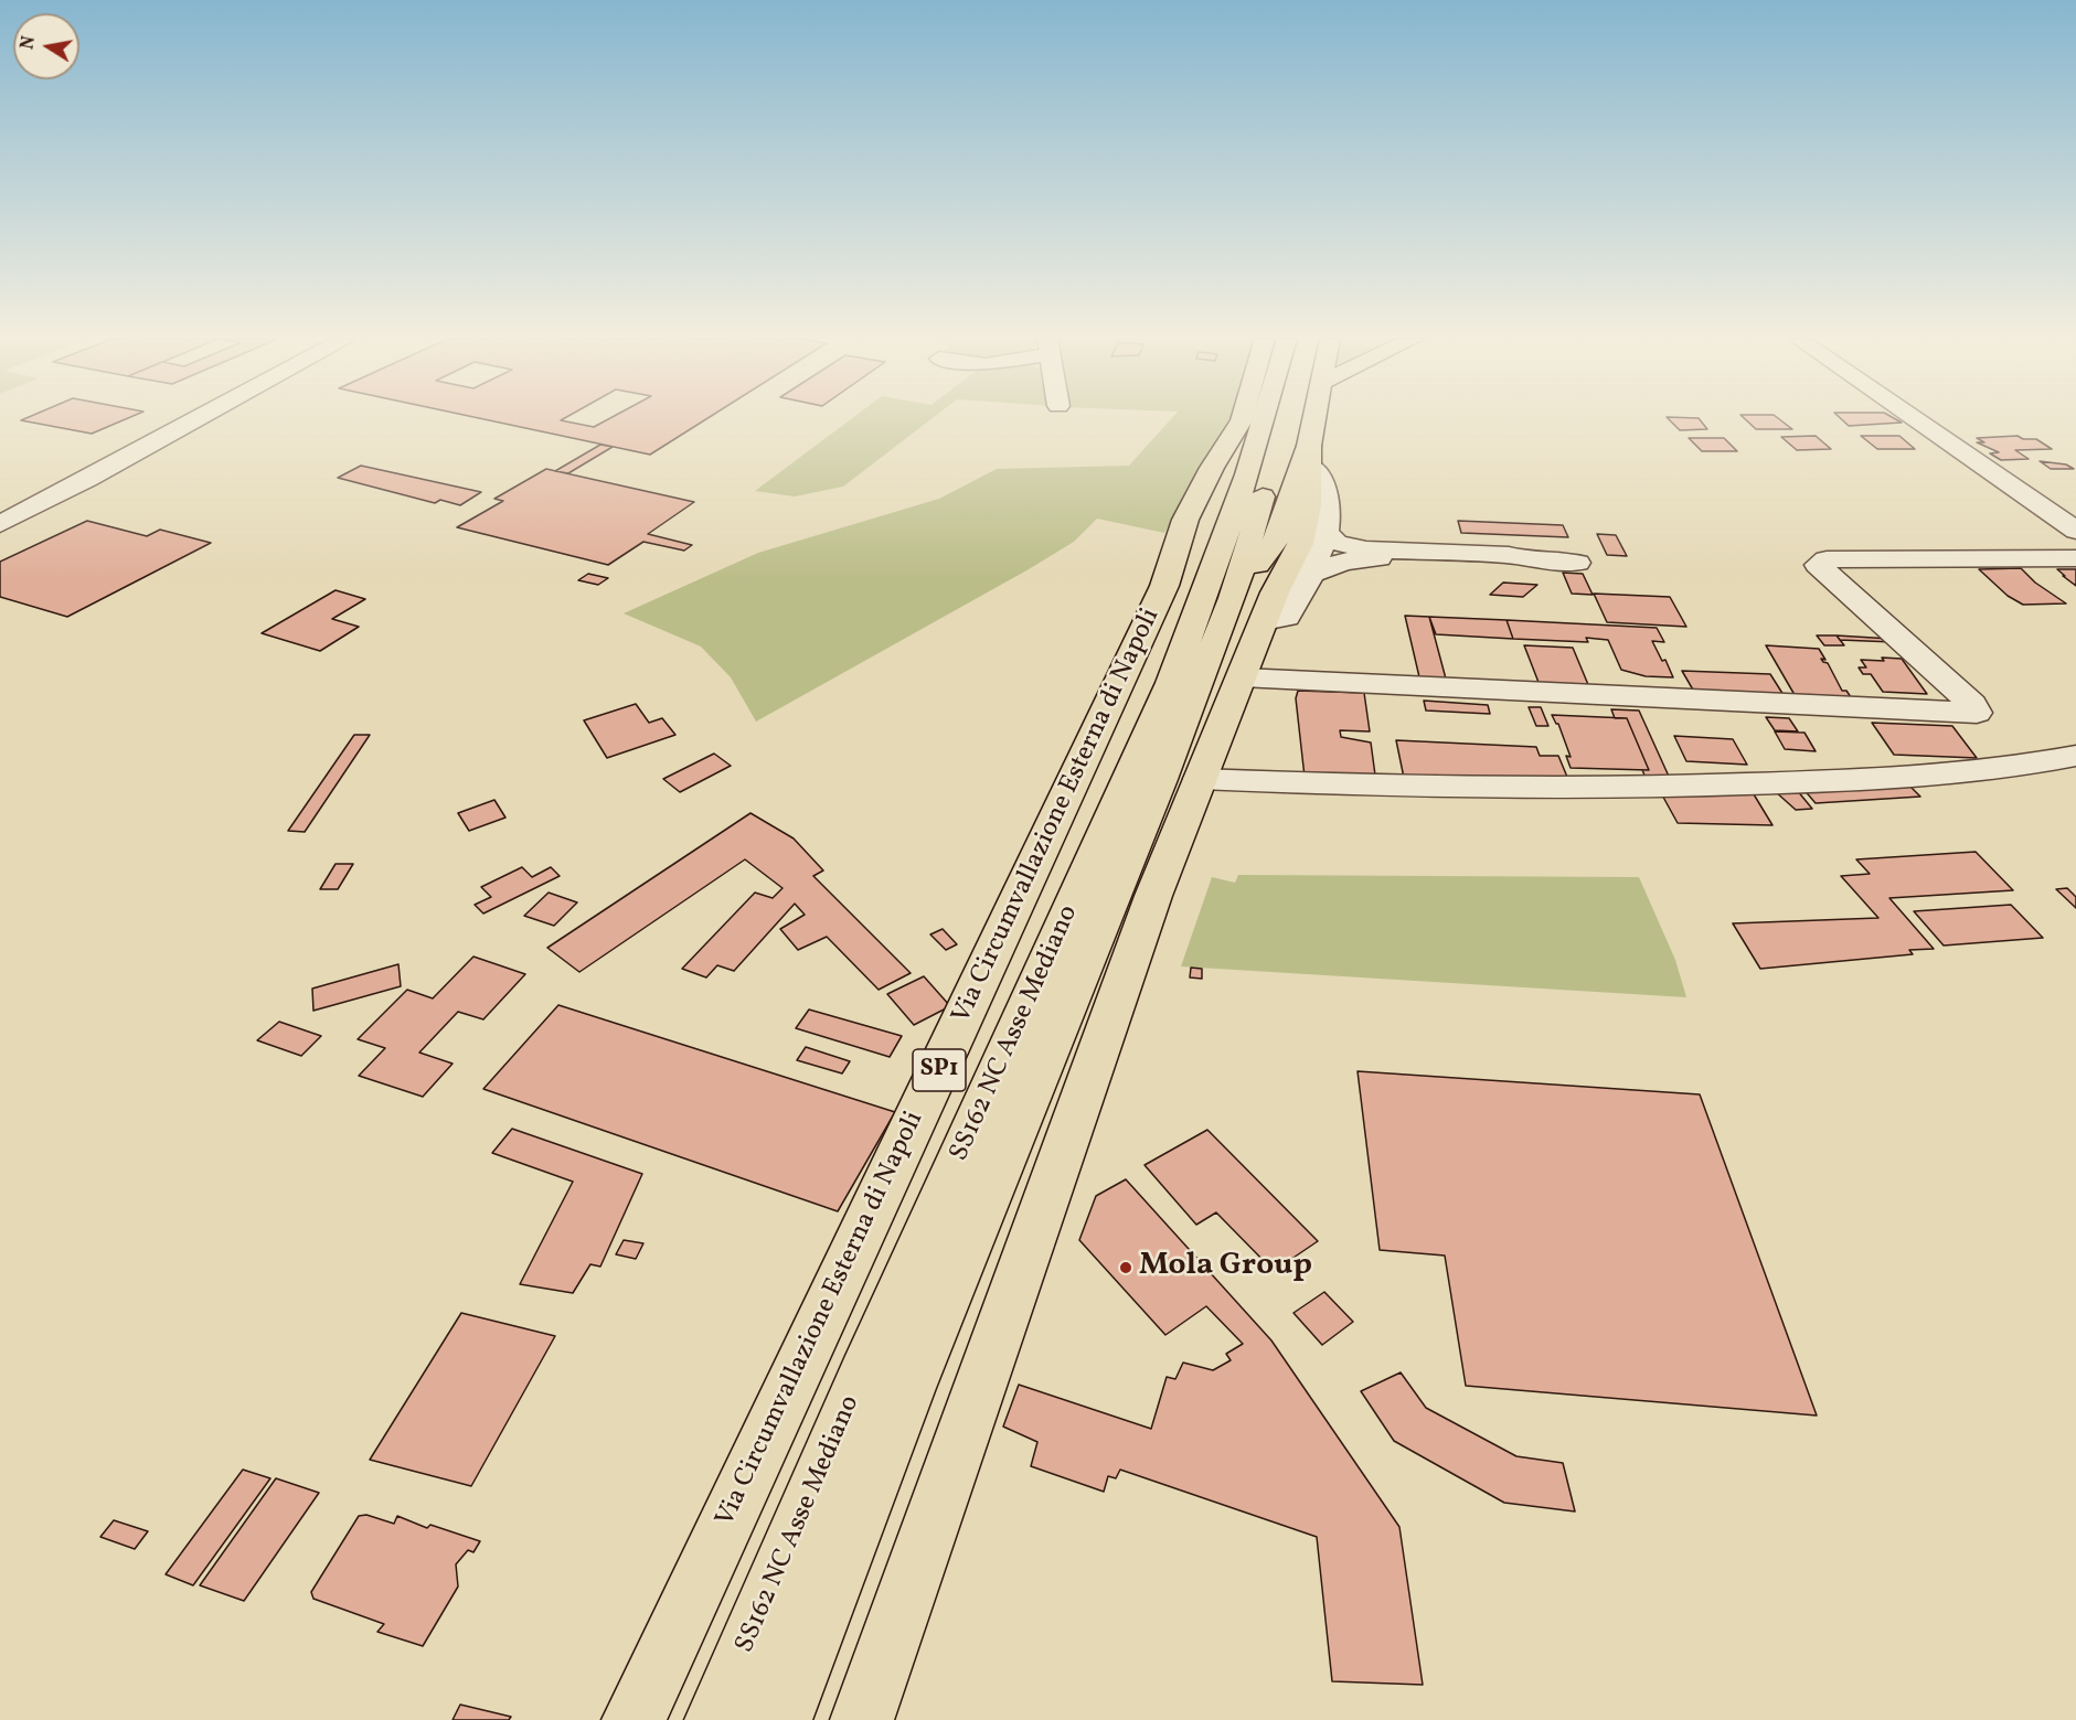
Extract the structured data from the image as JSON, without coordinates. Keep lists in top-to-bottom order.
{
  "streets": {
    "main road": ["Via Circumvallazione Esterna di Napoli", "SS162 NC Asse Mediano", "SP1"]
  },
  "places": ["Mola Group"],
  "north": "left"
}
